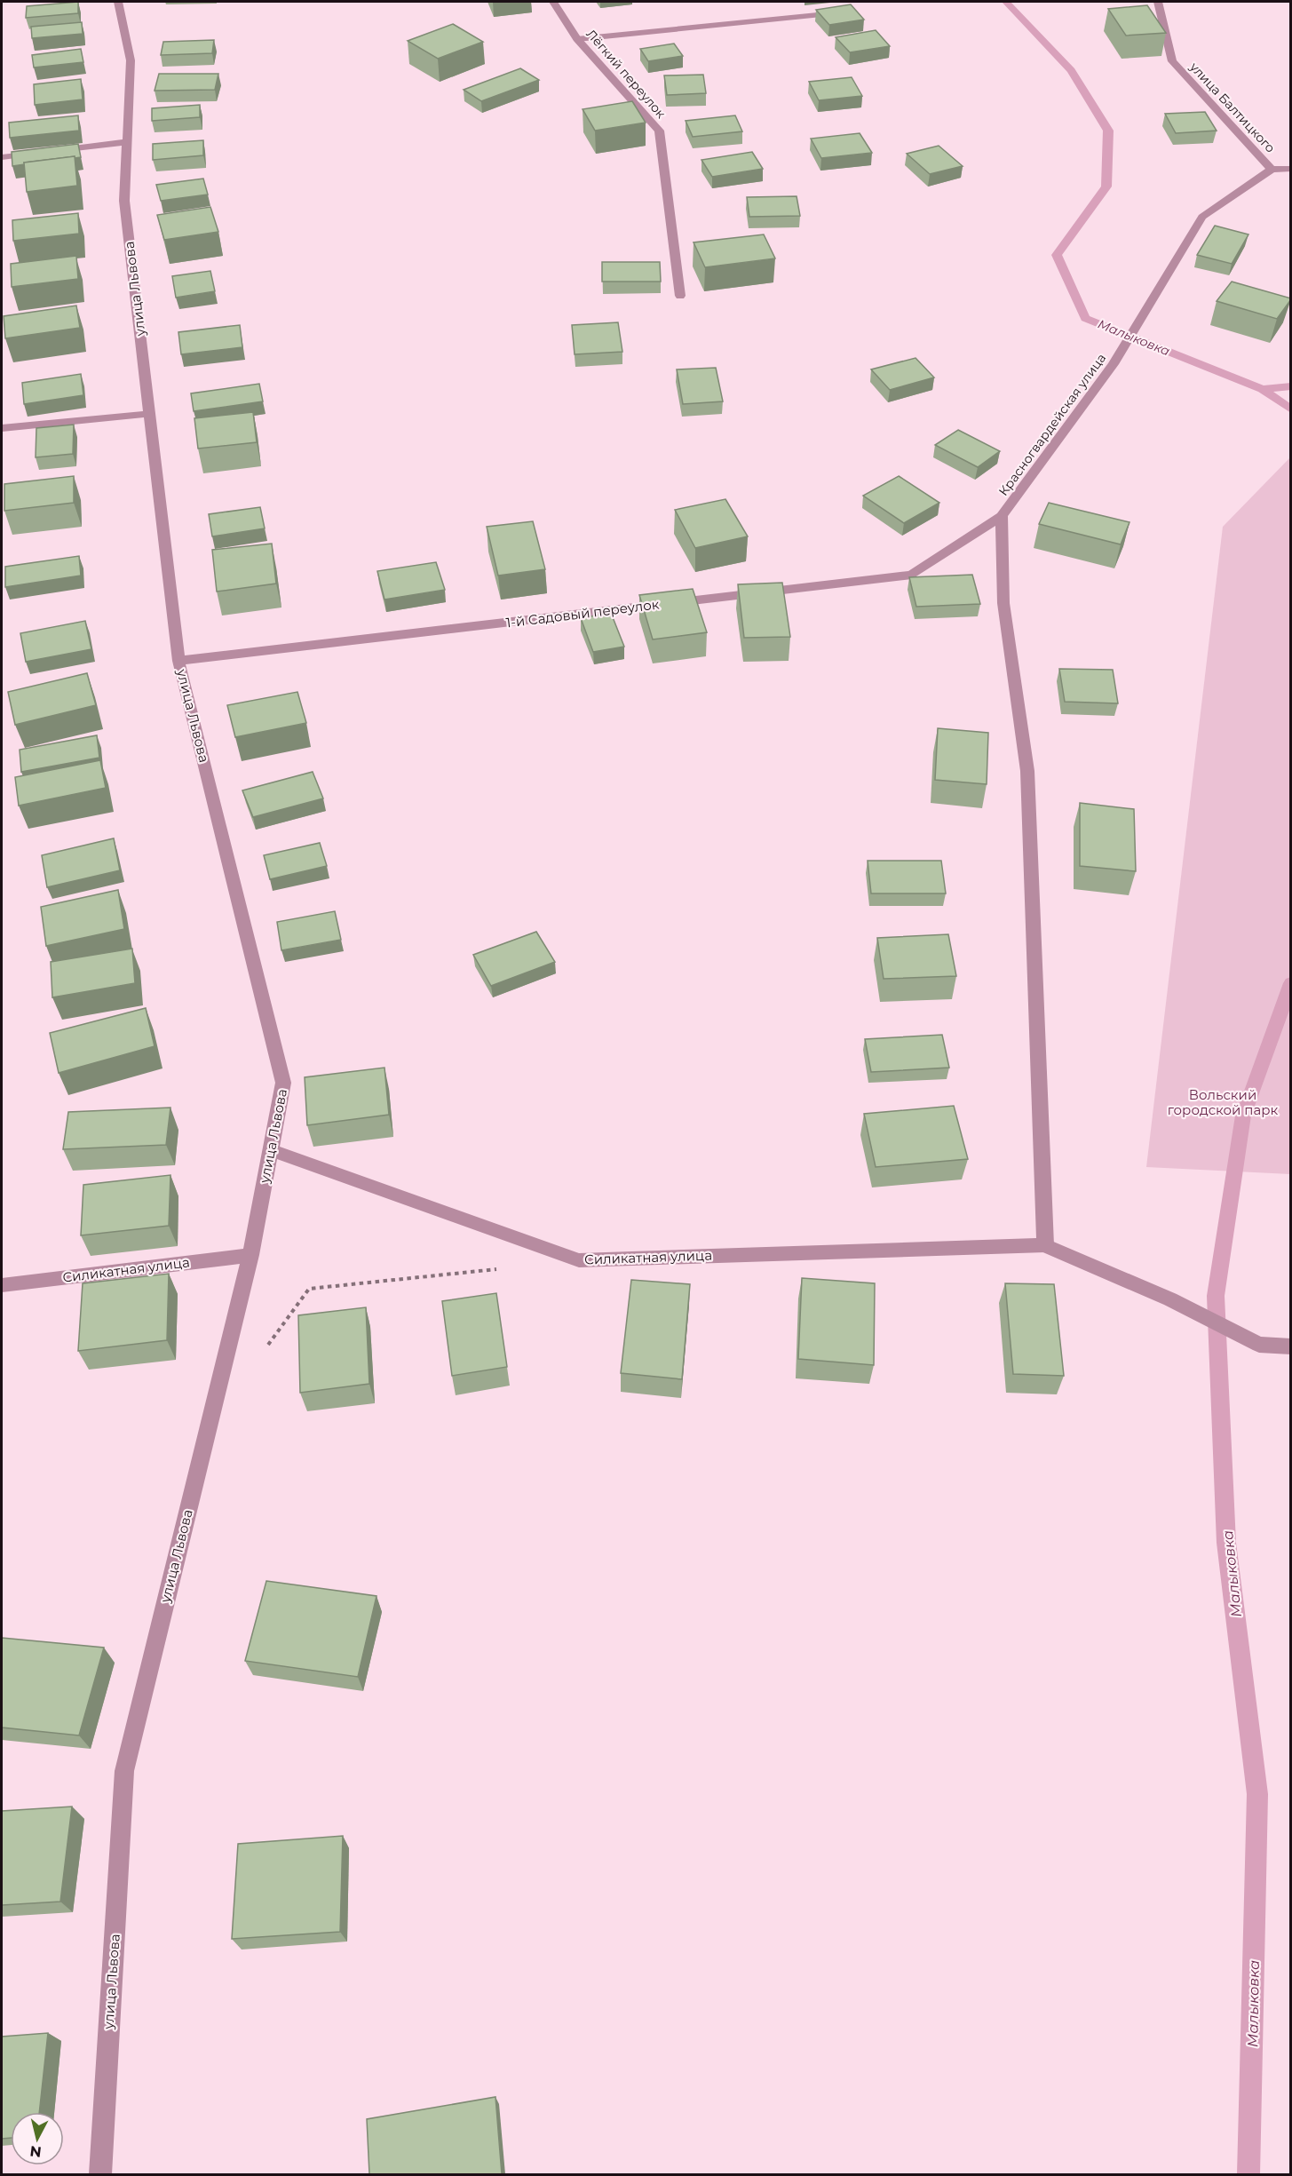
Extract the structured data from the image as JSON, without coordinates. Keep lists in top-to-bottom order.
{
  "streets": {
    "street": [
      "Лёгкий переулок",
      "улица Балтицкого",
      "улица Львова",
      "Красногвардейская улица",
      "1-й Садовый переулок",
      "Силикатная улица"
    ]
  },
  "crossings": [
    ["улица Балтицкого", "Красногвардейская улица"],
    ["улица Львова", "1-й Садовый переулок"],
    ["улица Львова", "Силикатная улица"],
    ["Красногвардейская улица", "1-й Садовый переулок"]
  ],
  "water": ["Малыковка"],
  "parks": ["Вольский городской парк"],
  "north": "bottom"
}
